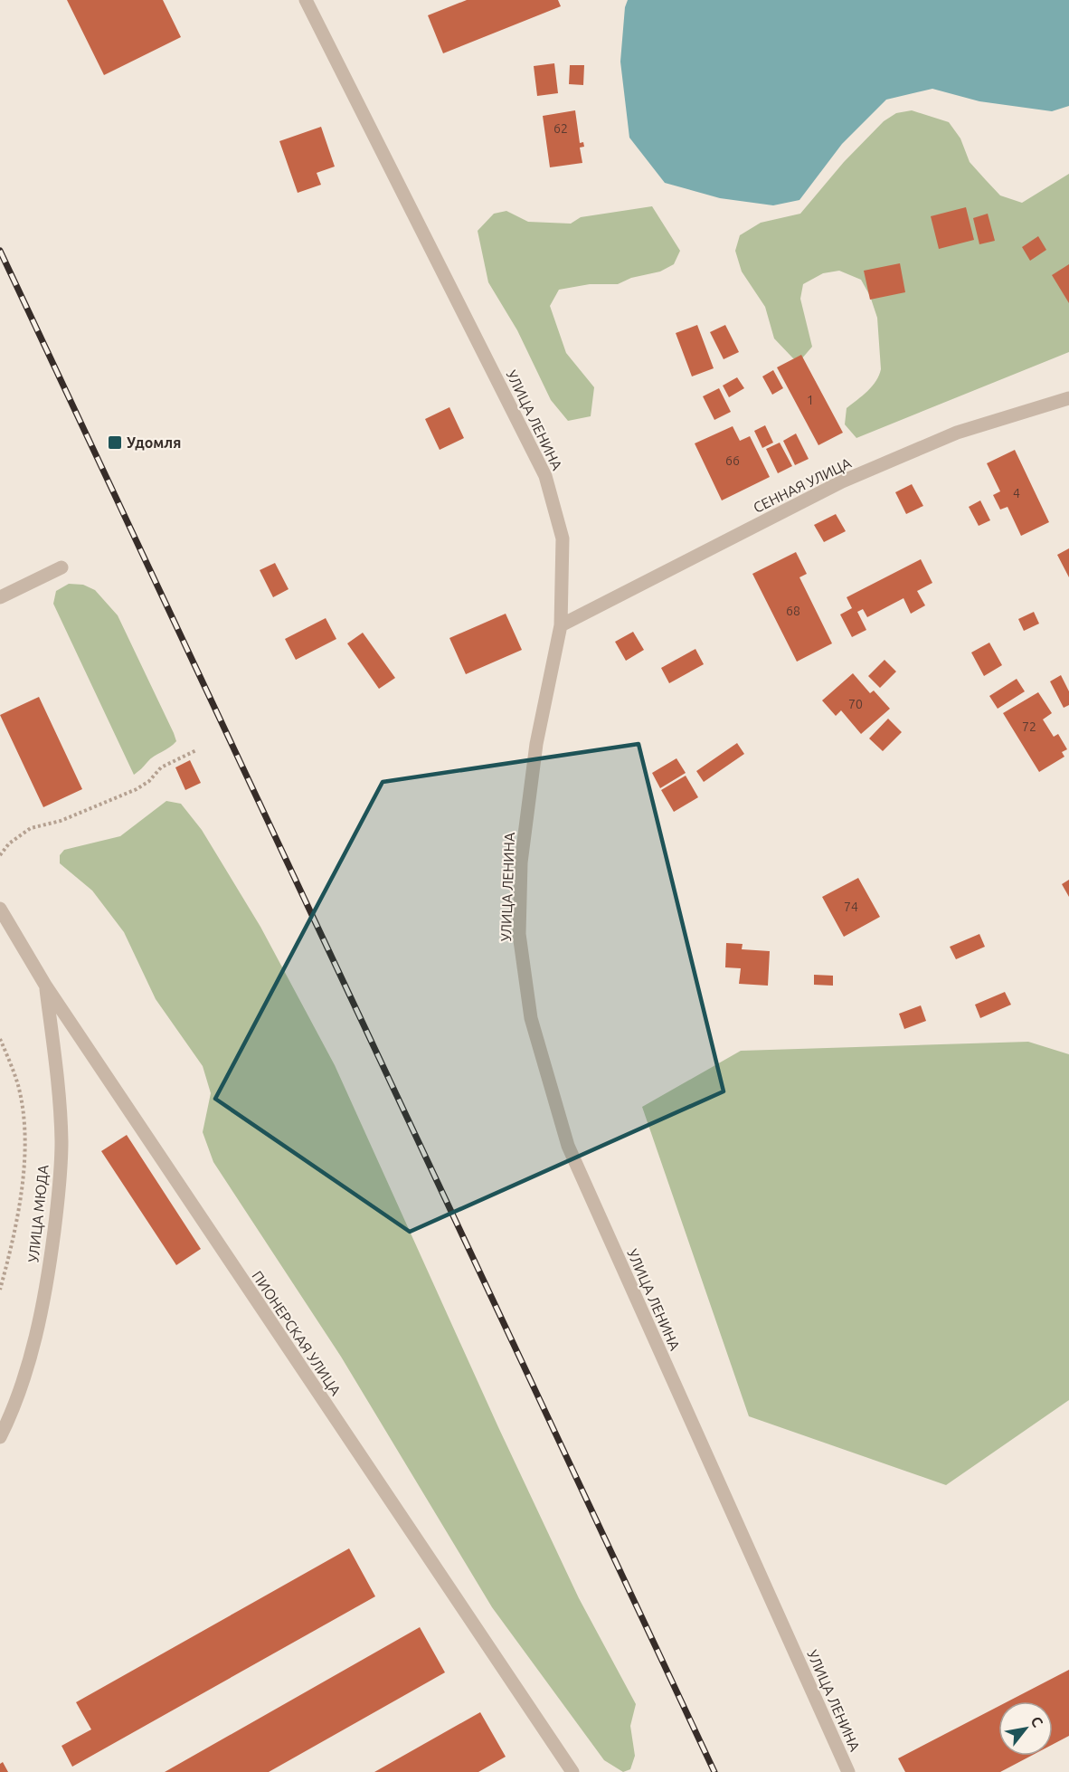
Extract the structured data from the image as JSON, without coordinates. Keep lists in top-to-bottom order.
{
  "streets": {
    "street": [
      "УЛИЦА ЛЕНИНА",
      "СЕННАЯ УЛИЦА",
      "УЛИЦА МЮДА",
      "ПИОНЕРСКАЯ УЛИЦА"
    ]
  },
  "crossings": [
    ["УЛИЦА ЛЕНИНА", "СЕННАЯ УЛИЦА"],
    ["УЛИЦА МЮДА", "ПИОНЕРСКАЯ УЛИЦА"]
  ],
  "places": {
    "transit": ["Удомля"]
  },
  "house_numbers": [
    "62",
    "1",
    "66",
    "4",
    "68",
    "70",
    "72",
    "74"
  ],
  "north": "top right"
}
